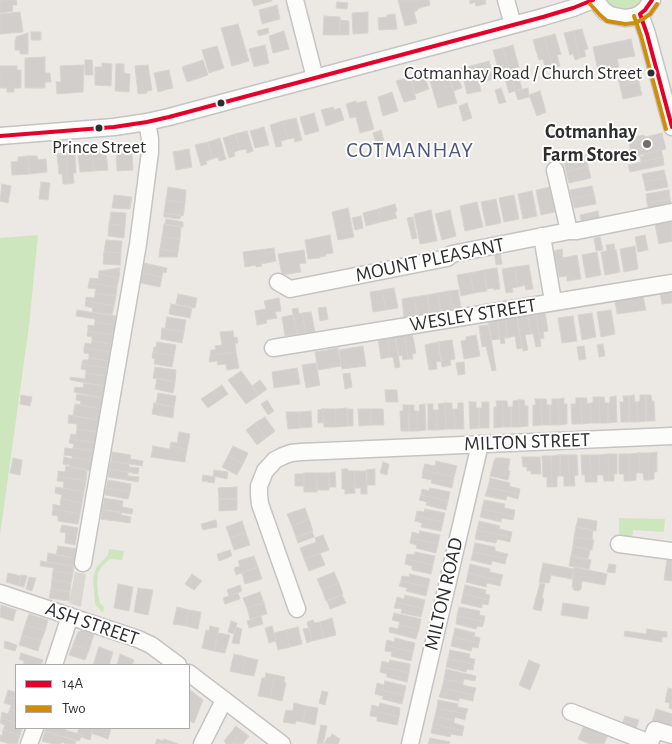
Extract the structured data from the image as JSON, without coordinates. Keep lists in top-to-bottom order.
{
  "streets": {
    "street": [
      "MOUNT PLEASANT",
      "WESLEY STREET",
      "MILTON STREET",
      "MILTON ROAD",
      "ASH STREET"
    ]
  },
  "crossings": [
    ["MILTON STREET", "MILTON ROAD"]
  ],
  "districts": ["COTMANHAY"],
  "places": ["Cotmanhay Road / Church Street", "Prince Street", "Cotmanhay Farm Stores"],
  "lines": ["transit line 14A", "transit line Two"],
  "legend": ["14A", "Two"]
}
